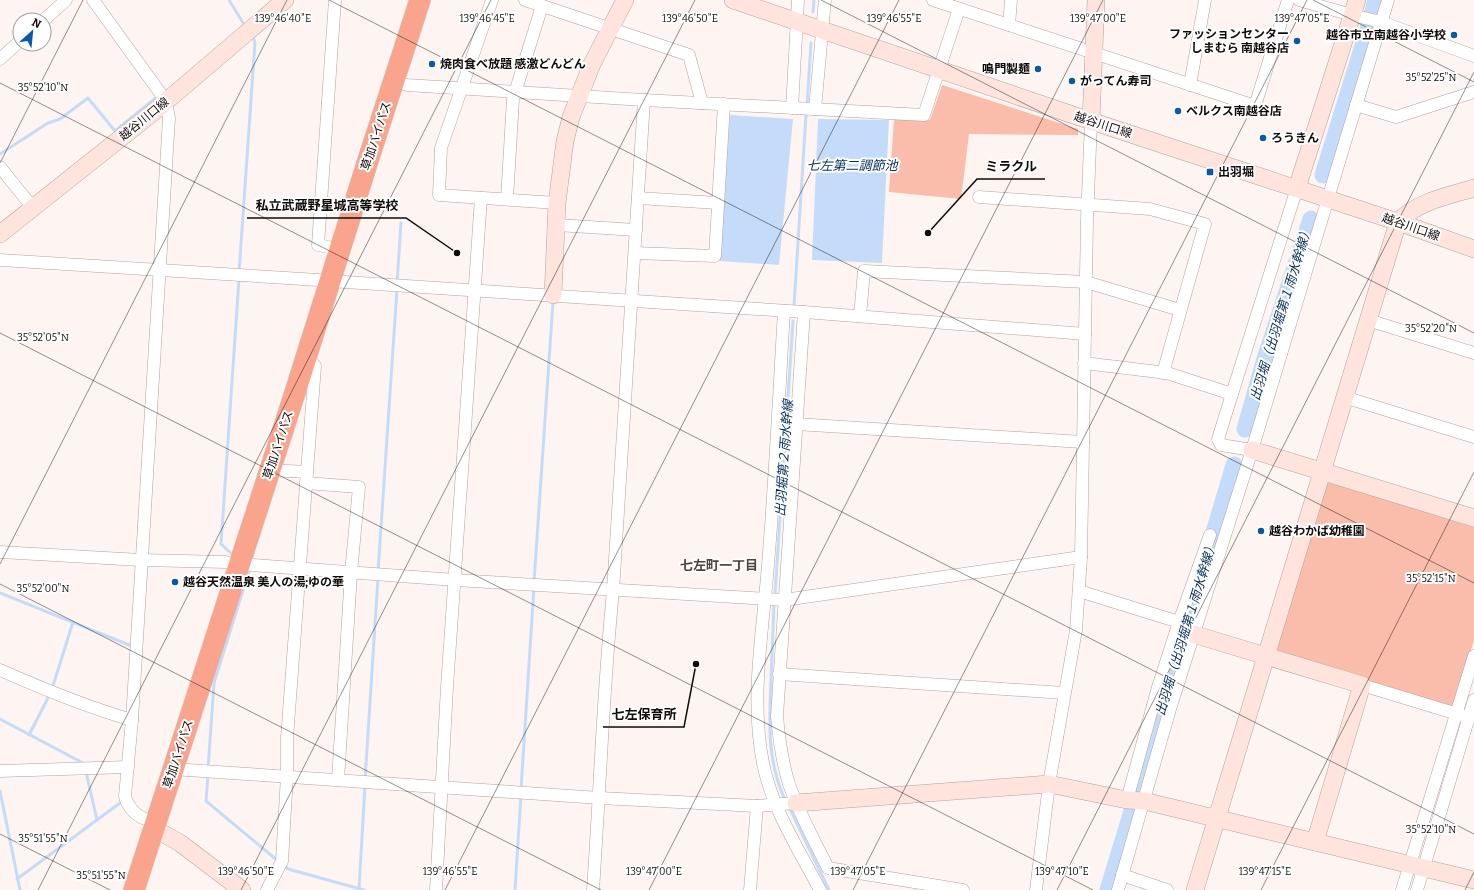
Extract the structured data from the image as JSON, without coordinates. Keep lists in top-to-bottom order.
{
  "streets": {
    "highway": ["草加バイパス"],
    "street": ["越谷川口線"]
  },
  "districts": ["七左町一丁目"],
  "water": ["七左第二調節池", "出羽堀（出羽堀第１雨水幹線）", "出羽堀第２雨水幹線"],
  "places": {
    "other": [
      "越谷市立南越谷小学校",
      "ファッションセンター しまむら 南越谷店",
      "焼肉食べ放題 感激どんどん",
      "鳴門製麺",
      "がってん寿司",
      "ベルクス南越谷店",
      "ろうきん",
      "ミラクル",
      "私立武蔵野星城高等学校",
      "越谷わかば幼稚園",
      "越谷天然温泉 美人の湯;ゆの華",
      "七左保育所"
    ],
    "transit": ["出羽堀"]
  },
  "north": "top right",
  "coordinates": [
    "139°46'40\"E",
    "139°46'45\"E",
    "139°46'50\"E",
    "139°46'55\"E",
    "139°47'00\"E",
    "139°47'05\"E",
    "35°52'25\"N",
    "35°52'10\"N",
    "35°52'20\"N",
    "35°52'05\"N",
    "35°52'15\"N",
    "35°52'00\"N",
    "35°51'55\"N",
    "139°47'10\"E",
    "139°47'15\"E"
  ]
}
